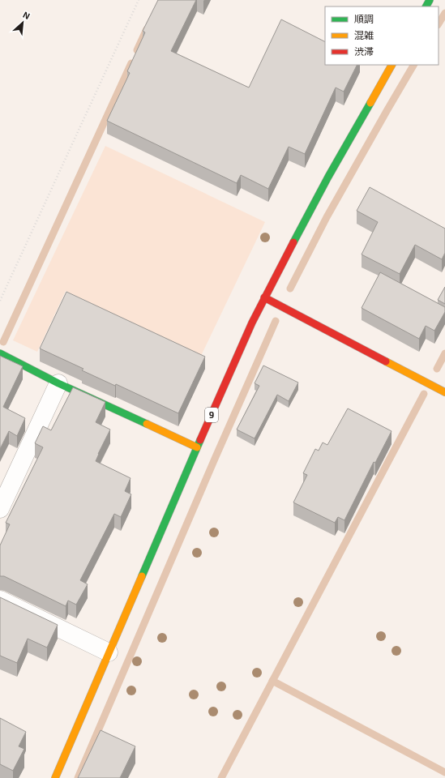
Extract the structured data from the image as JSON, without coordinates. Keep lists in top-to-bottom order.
{
  "streets": {
    "main road": ["9"]
  },
  "legend": ["順調", "混雑", "渋滞"],
  "north": "top right"
}
